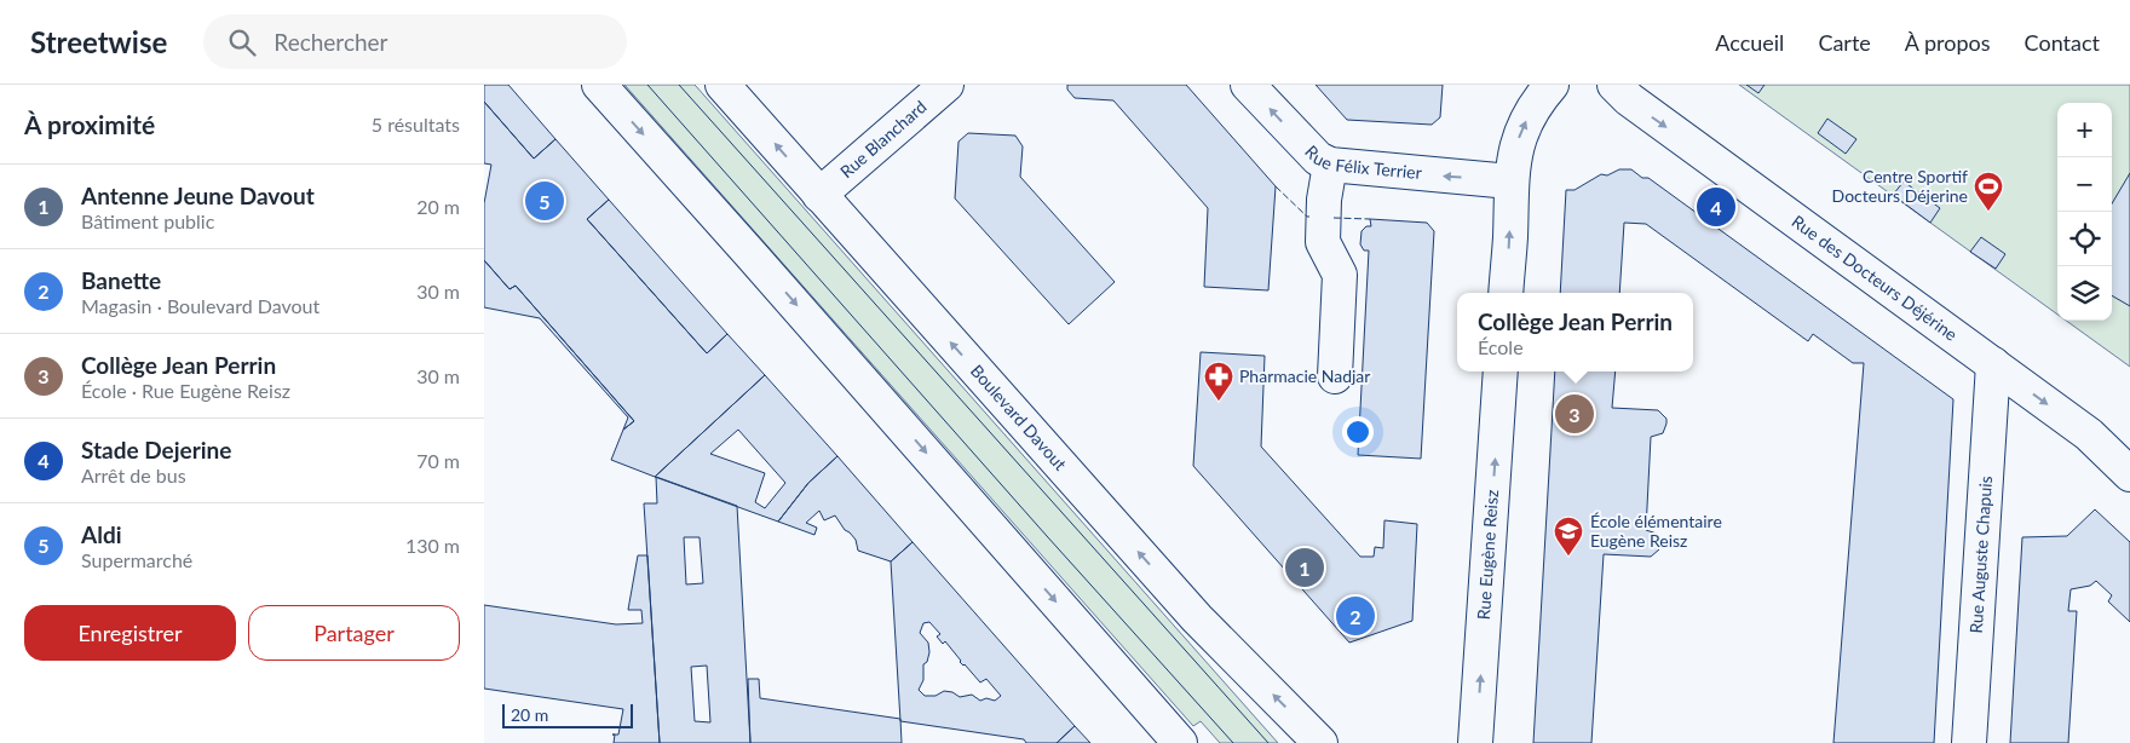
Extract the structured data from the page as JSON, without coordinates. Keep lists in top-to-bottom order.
{
  "streets": {
    "street": [
      "Rue Blanchard",
      "Rue Félix Terrier",
      "Rue des Docteurs Déjérine",
      "Boulevard Davout",
      "Rue Auguste Chapuis",
      "Rue Eugène Reisz"
    ]
  },
  "crossings": [
    ["Rue Blanchard", "Boulevard Davout"],
    ["Rue des Docteurs Déjérine", "Rue Auguste Chapuis"]
  ],
  "one_way": ["Rue Félix Terrier", "Rue des Docteurs Déjérine", "Rue Eugène Reisz"],
  "places": {
    "sports": ["Centre Sportif Docteurs Déjerine"],
    "pharmacy": ["Pharmacie Nadjar"],
    "school or university": ["École élémentaire Eugène Reisz"]
  },
  "scale_bar": "20 m",
  "page": {
    "header": "Streetwise",
    "search": "Rechercher",
    "nav": [
      "Accueil",
      "Carte",
      "À propos",
      "Contact"
    ],
    "heading": ["À proximité", "5 résultats"],
    "map_buttons": ["+", "−"],
    "list": [
      {
        "mark": "1",
        "name": "Antenne Jeune Davout",
        "note": "Bâtiment public",
        "value": "20 m"
      },
      {
        "mark": "2",
        "name": "Banette",
        "note": "Magasin · Boulevard Davout",
        "value": "30 m"
      },
      {
        "mark": "3",
        "name": "Collège Jean Perrin",
        "note": "École · Rue Eugène Reisz",
        "value": "30 m"
      },
      {
        "mark": "4",
        "name": "Stade Dejerine",
        "note": "Arrêt de bus",
        "value": "70 m"
      },
      {
        "mark": "5",
        "name": "Aldi",
        "note": "Supermarché",
        "value": "130 m"
      }
    ],
    "pins": [
      "5",
      "4",
      "3",
      "1",
      "2"
    ],
    "popup": ["Collège Jean Perrin", "École"],
    "buttons": ["Enregistrer", "Partager"],
    "scale": "20 m"
  }
}
